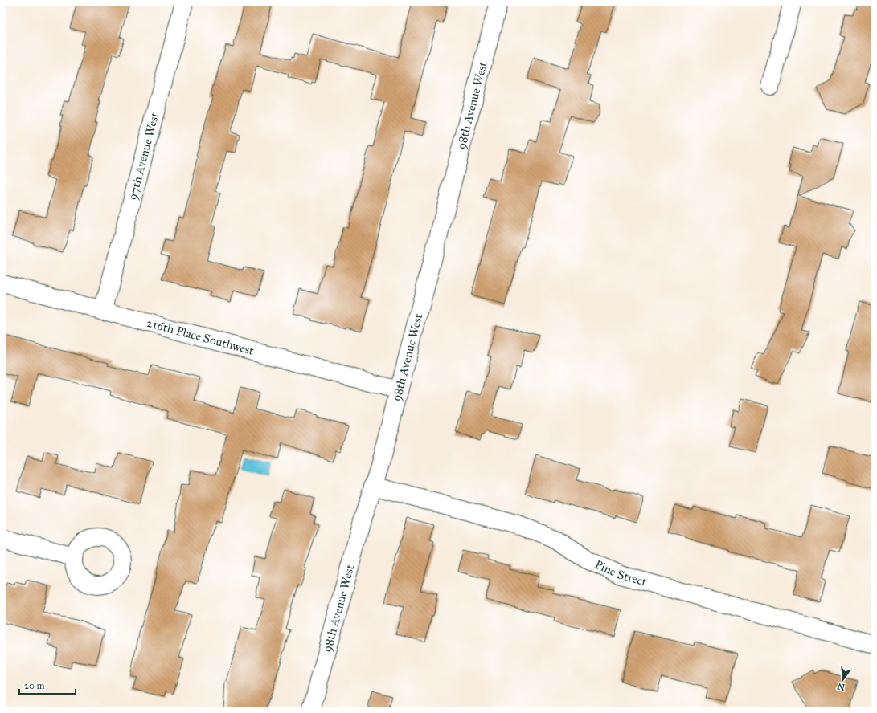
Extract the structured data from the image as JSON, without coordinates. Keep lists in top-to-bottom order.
{
  "streets": {
    "street": [
      "98th Avenue West",
      "97th Avenue West",
      "216th Place Southwest",
      "Pine Street"
    ]
  },
  "crossings": [
    ["98th Avenue West", "216th Place Southwest"],
    ["98th Avenue West", "Pine Street"],
    ["97th Avenue West", "216th Place Southwest"]
  ],
  "scale_bar": "20 m",
  "north": "bottom"
}
